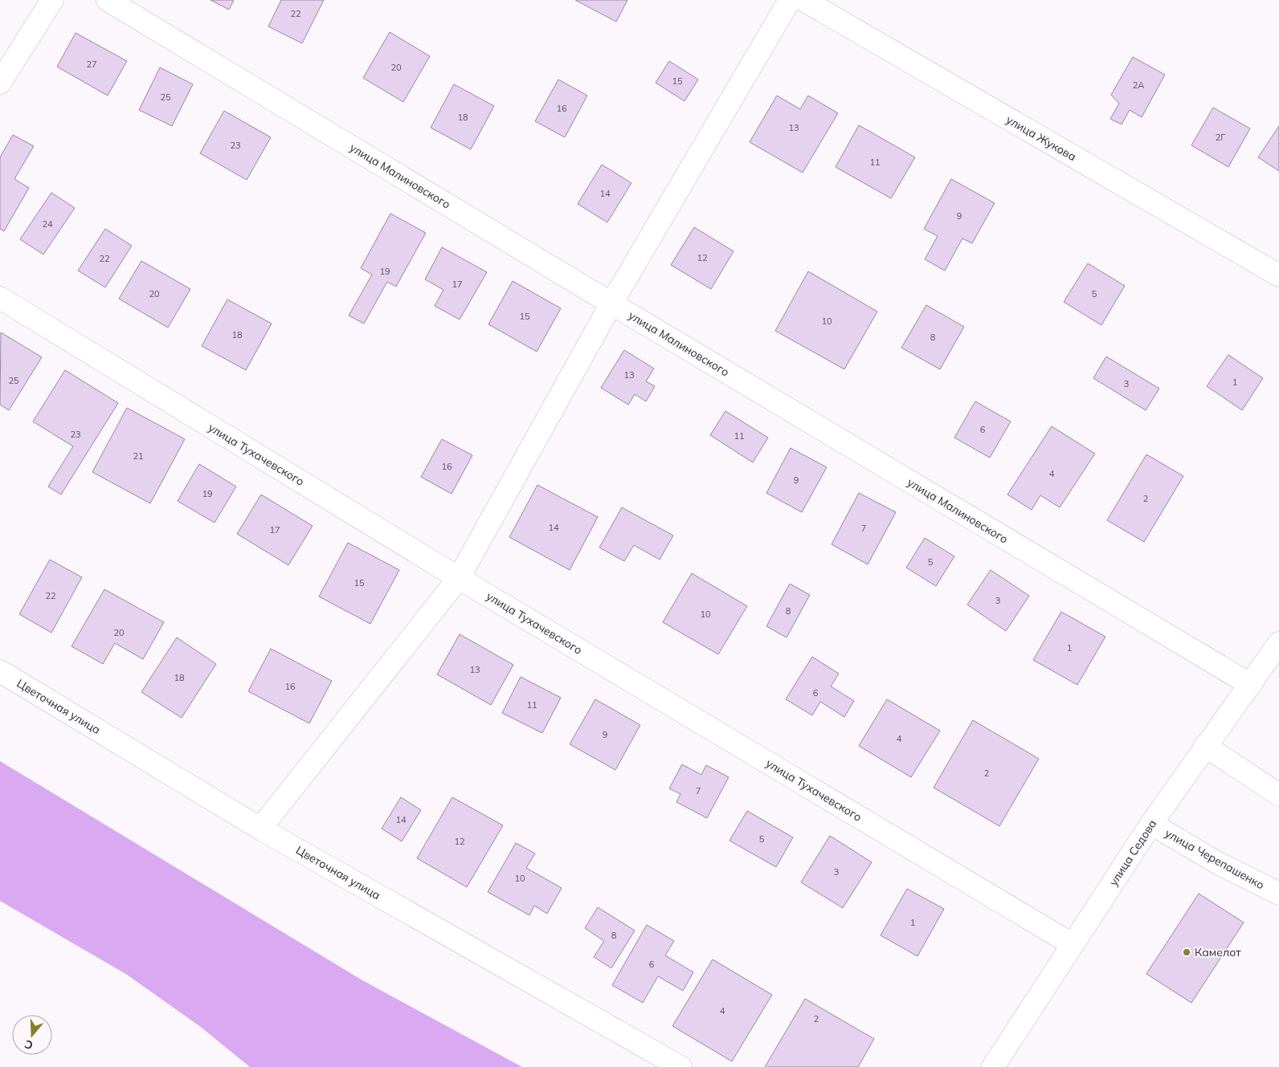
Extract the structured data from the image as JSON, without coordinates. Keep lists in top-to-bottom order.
{
  "streets": {
    "street": [
      "улица Жукова",
      "улица Малиновского",
      "улица Тухачевского",
      "Цветочная улица",
      "улица Седова",
      "улица Черепашенко"
    ]
  },
  "crossings": [
    ["улица Малиновского", "улица Седова"],
    ["улица Тухачевского", "улица Седова"],
    ["улица Седова", "улица Черепашенко"]
  ],
  "places": ["Камелот"],
  "house_numbers": [
    "22",
    "27",
    "20",
    "15",
    "2А",
    "25",
    "16",
    "18",
    "13",
    "2Г",
    "23",
    "11",
    "14",
    "9",
    "24",
    "12",
    "22",
    "19",
    "17",
    "20",
    "5",
    "15",
    "10",
    "18",
    "8",
    "13",
    "25",
    "1",
    "3",
    "6",
    "23",
    "11",
    "21",
    "16",
    "4",
    "9",
    "19",
    "2",
    "14",
    "7",
    "17",
    "5",
    "15",
    "22",
    "3",
    "8",
    "10",
    "20",
    "1",
    "13",
    "18",
    "16",
    "6",
    "11",
    "9",
    "4",
    "2",
    "7",
    "14",
    "5",
    "12",
    "3",
    "10",
    "1",
    "8",
    "6",
    "4",
    "2"
  ],
  "north": "bottom"
}
